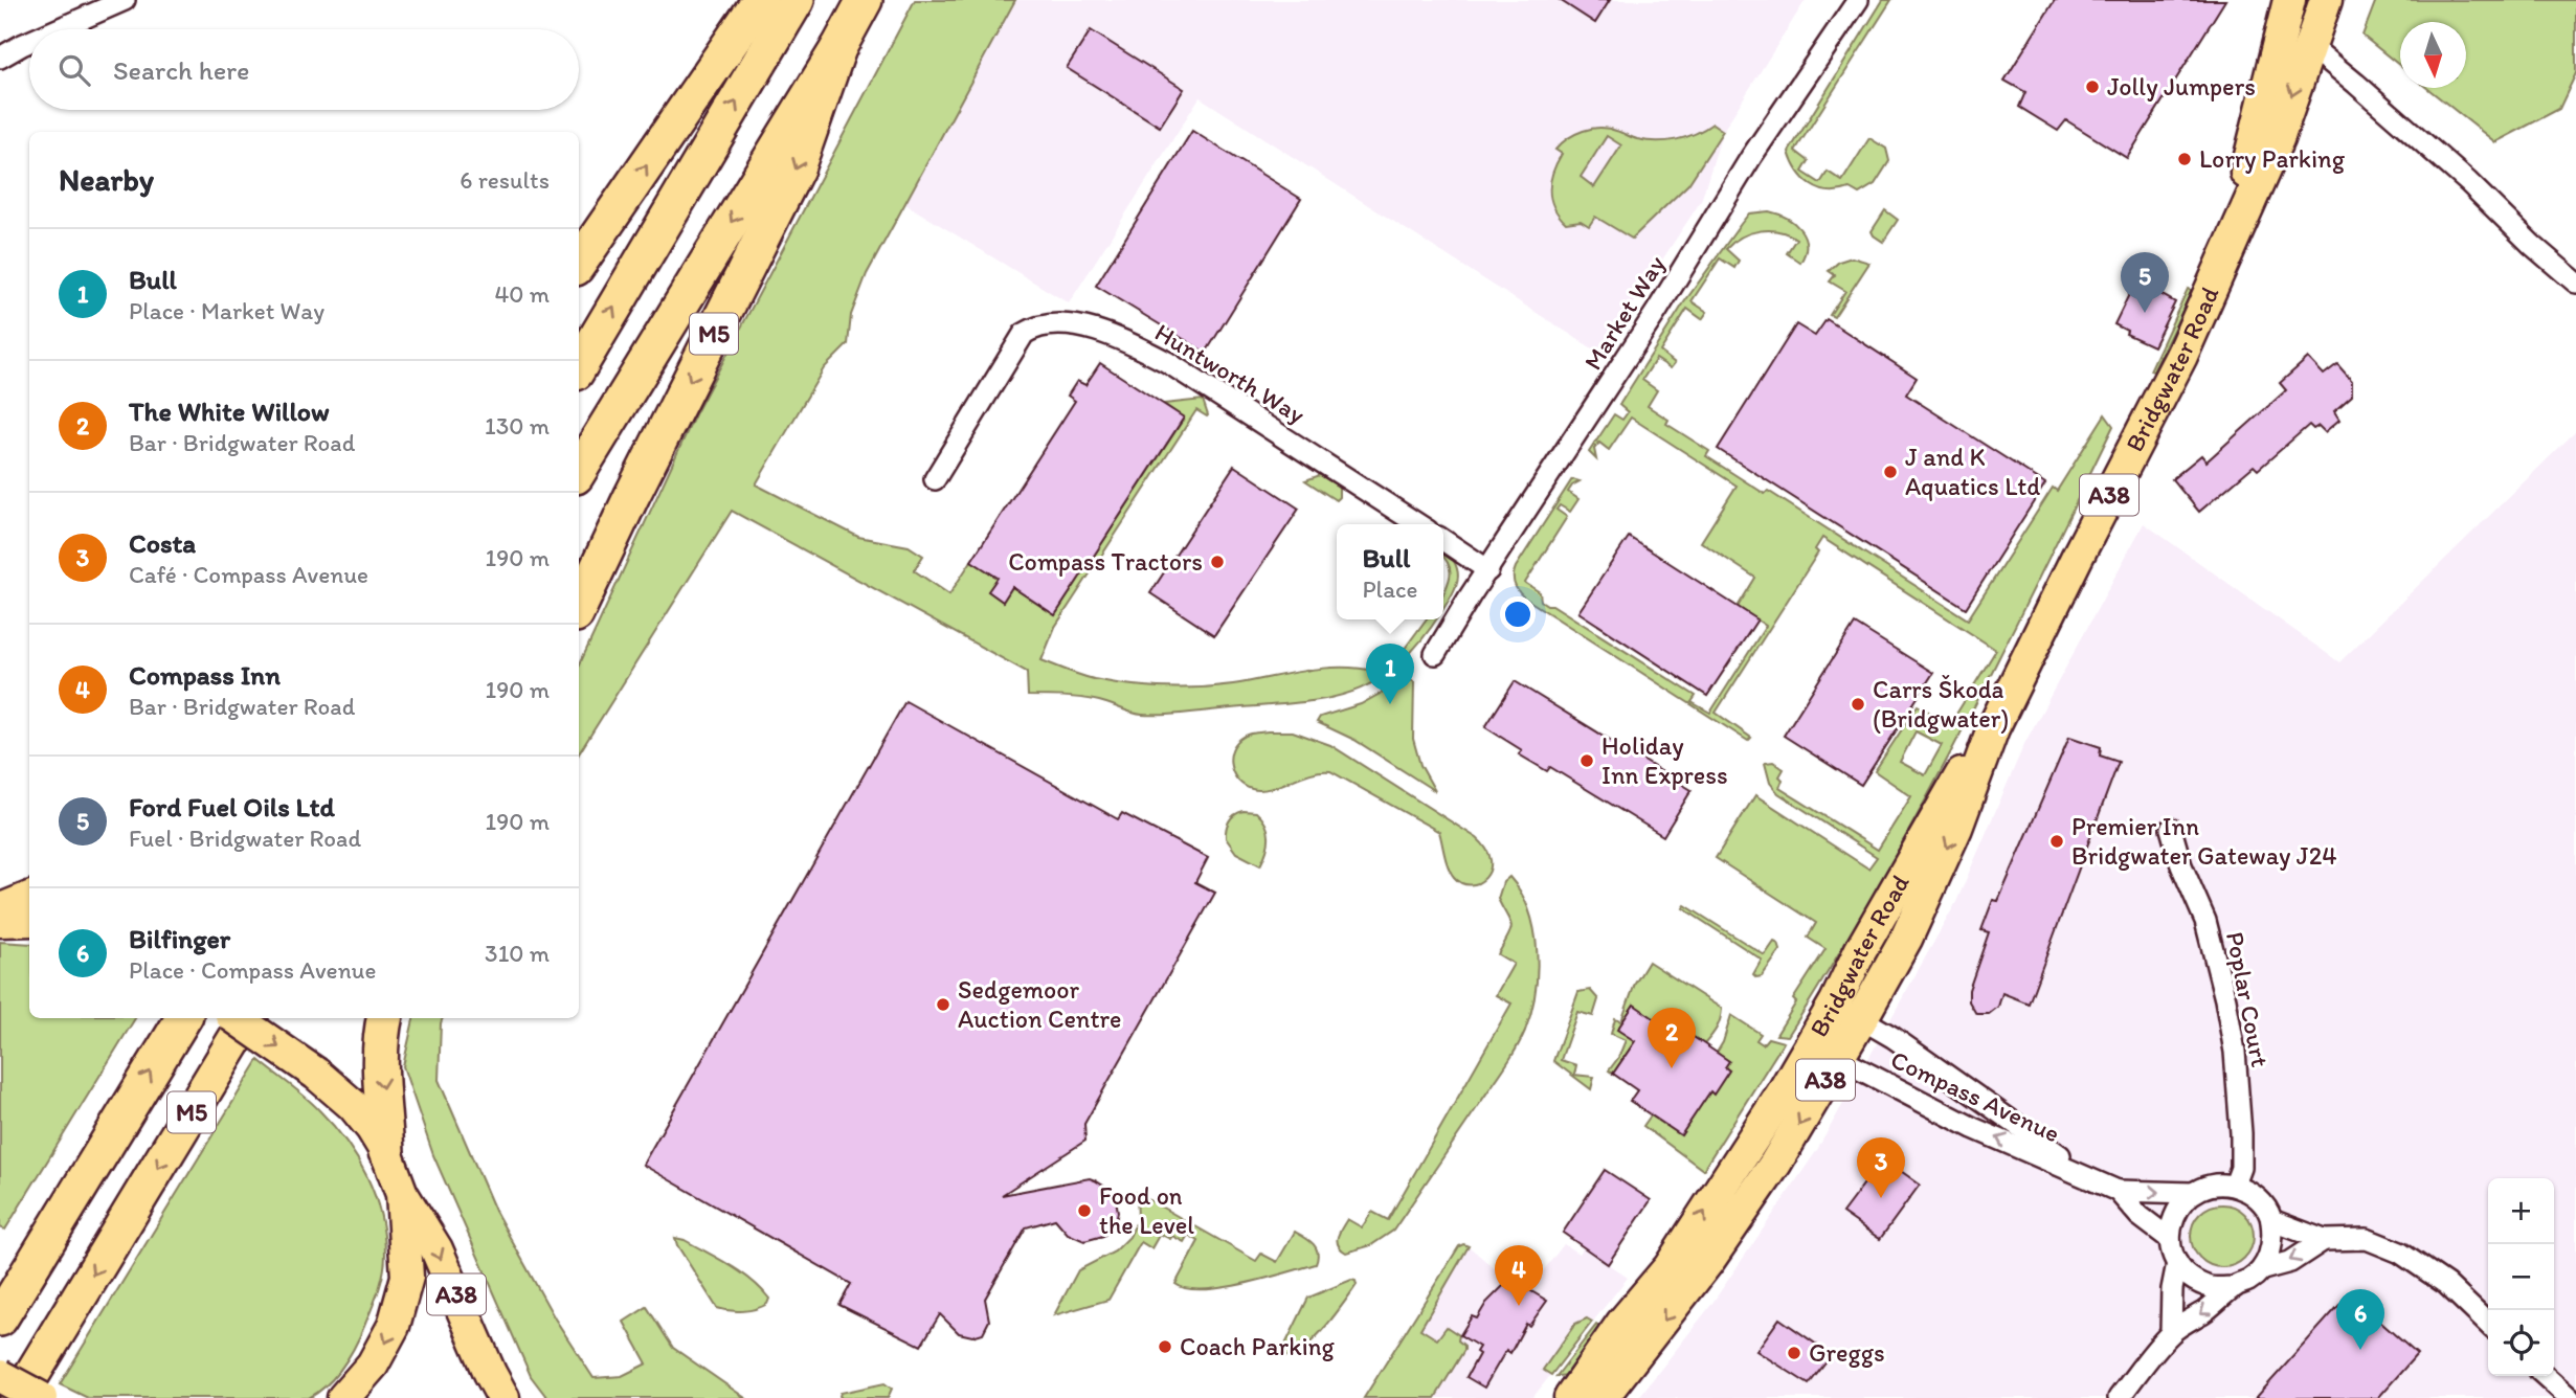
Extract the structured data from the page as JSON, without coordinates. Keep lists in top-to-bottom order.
{
  "streets": {
    "highway": ["M5"],
    "main road": ["Bridgwater Road", "A38"],
    "street": [
      "Market Way",
      "Huntworth Way",
      "Poplar Court",
      "Compass Avenue"
    ]
  },
  "crossings": [
    ["Bridgwater Road", "A38"],
    ["Bridgwater Road", "Compass Avenue"],
    ["Poplar Court", "Compass Avenue"]
  ],
  "places": [
    "Jolly Jumpers",
    "Lorry Parking",
    "J and K Aquatics Ltd",
    "Compass Tractors",
    "Carrs Škoda (Bridgwater)",
    "Holiday Inn Express",
    "Premier Inn Bridgwater Gateway J24",
    "Sedgemoor Auction Centre",
    "Food on the Level",
    "Coach Parking",
    "Greggs"
  ],
  "north": "bottom",
  "page": {
    "search": "Search here",
    "heading": ["Nearby", "6 results"],
    "list": [
      {
        "mark": "1",
        "name": "Bull",
        "note": "Place · Market Way",
        "value": "40 m"
      },
      {
        "mark": "2",
        "name": "The White Willow",
        "note": "Bar · Bridgwater Road",
        "value": "130 m"
      },
      {
        "mark": "3",
        "name": "Costa",
        "note": "Café · Compass Avenue",
        "value": "190 m"
      },
      {
        "mark": "4",
        "name": "Compass Inn",
        "note": "Bar · Bridgwater Road",
        "value": "190 m"
      },
      {
        "mark": "5",
        "name": "Ford Fuel Oils Ltd",
        "note": "Fuel · Bridgwater Road",
        "value": "190 m"
      },
      {
        "mark": "6",
        "name": "Bilfinger",
        "note": "Place · Compass Avenue",
        "value": "310 m"
      }
    ],
    "pins": [
      "5",
      "1",
      "2",
      "3",
      "4",
      "6"
    ],
    "popup": ["Bull", "Place"],
    "map_buttons": ["+", "−"]
  }
}
